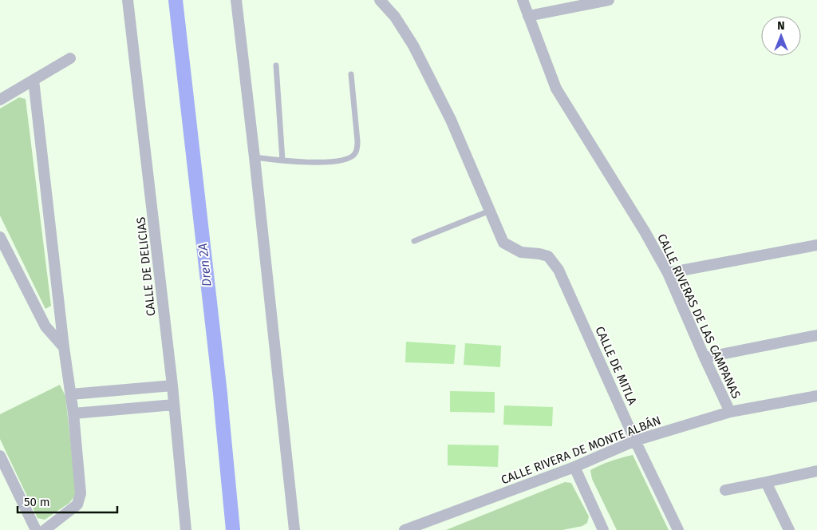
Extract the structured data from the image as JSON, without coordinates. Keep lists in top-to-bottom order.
{
  "streets": {
    "street": [
      "CALLE DE DELICIAS",
      "CALLE RIVERAS DE LAS CAMPANAS",
      "CALLE DE MITLA",
      "CALLE RIVERA DE MONTE ALBÁN"
    ]
  },
  "crossings": [
    ["CALLE RIVERAS DE LAS CAMPANAS", "CALLE RIVERA DE MONTE ALBÁN"],
    ["CALLE DE MITLA", "CALLE RIVERA DE MONTE ALBÁN"]
  ],
  "water": ["Dren 2A"],
  "scale_bar": "50 m",
  "north": "top"
}
